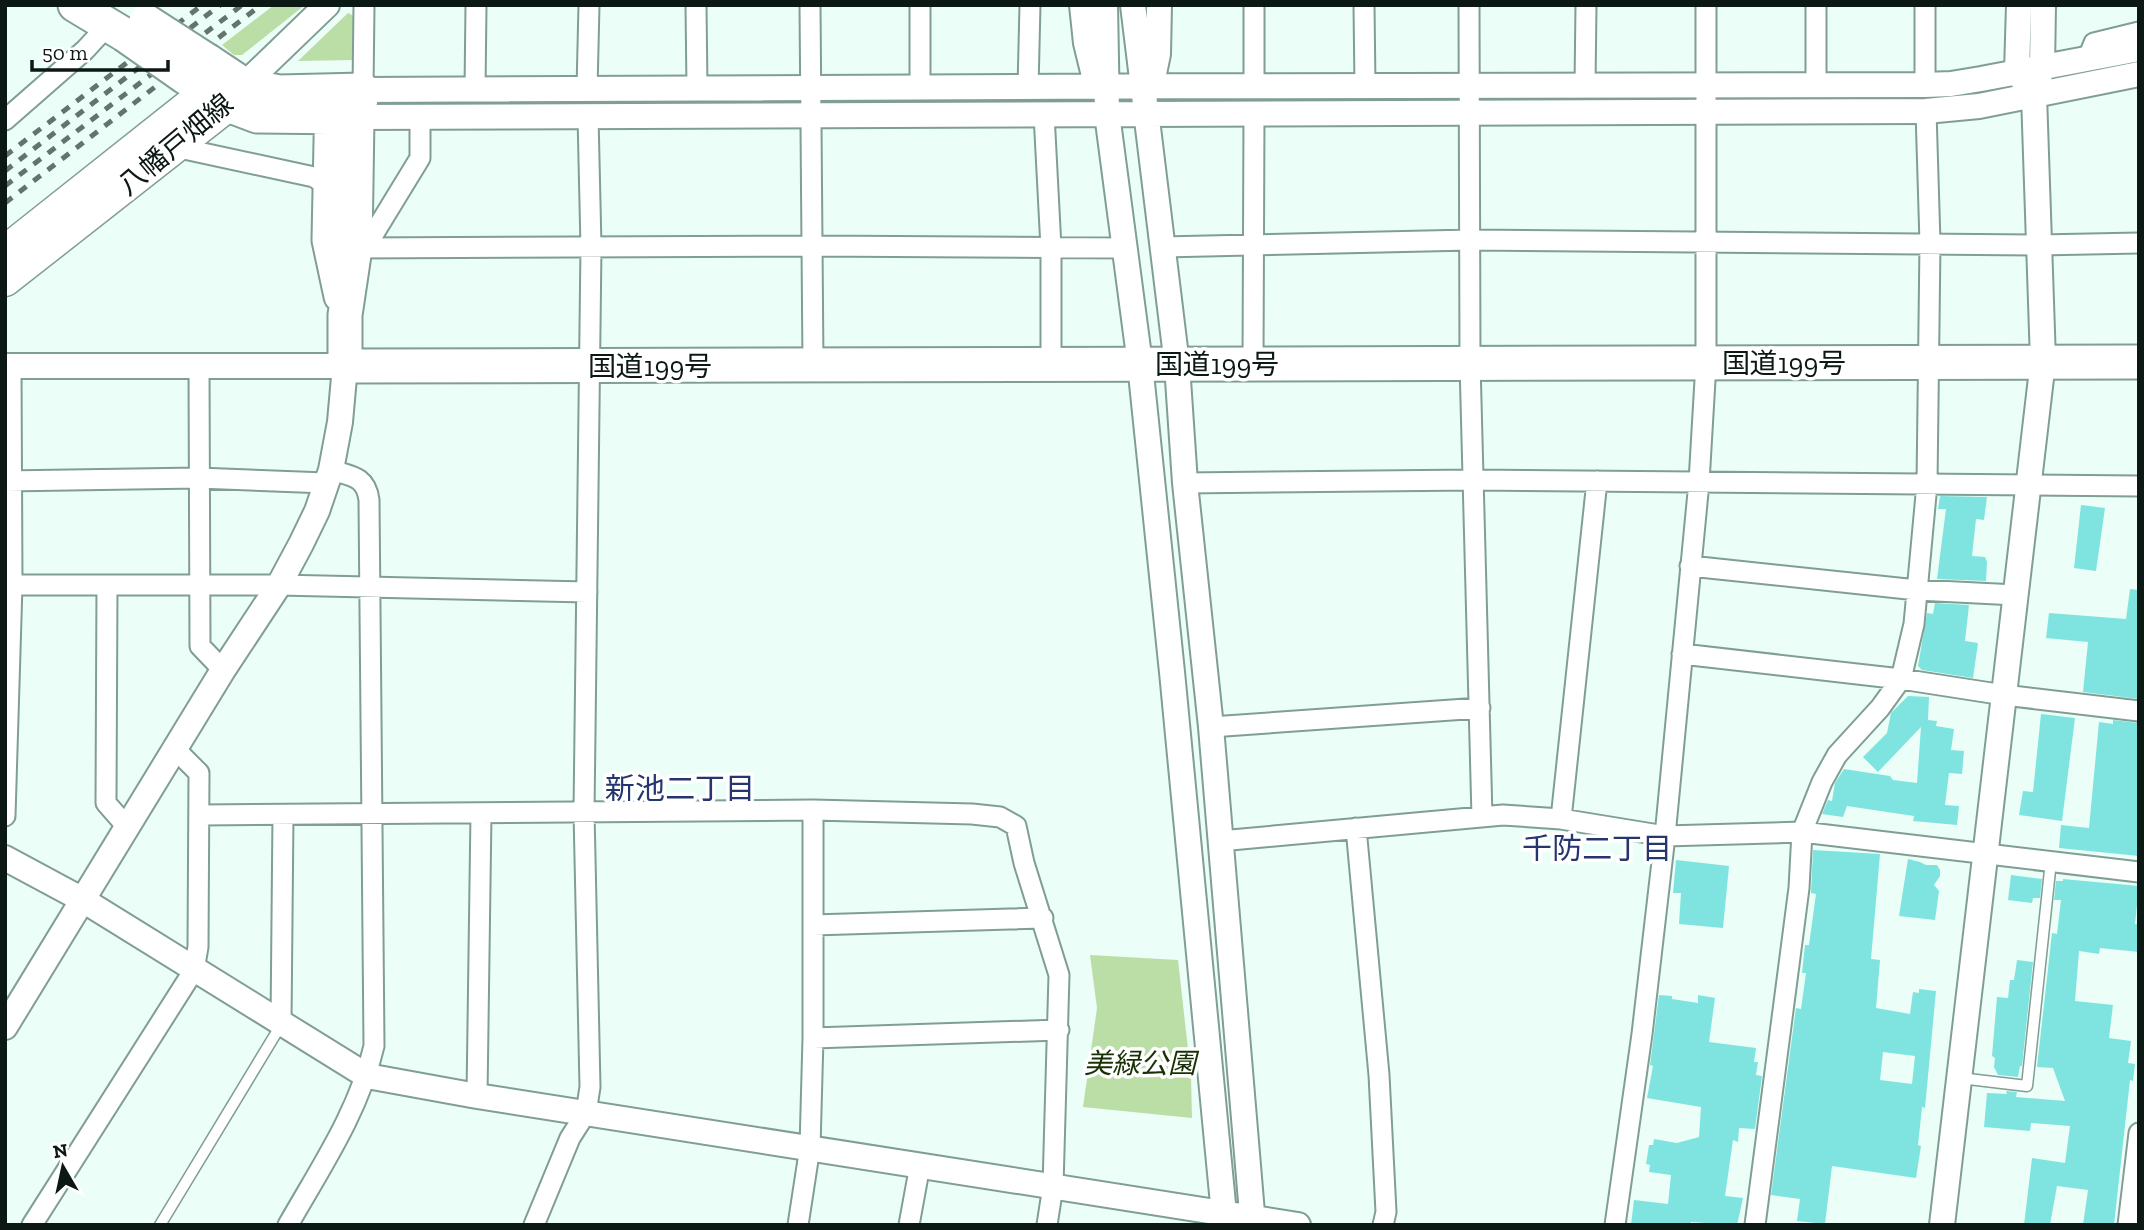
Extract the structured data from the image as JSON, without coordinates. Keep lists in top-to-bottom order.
{
  "streets": {
    "highway": ["国道199号"],
    "main road": ["八幡戸畑線"]
  },
  "districts": ["新池二丁目", "千防二丁目"],
  "parks": ["美緑公園"],
  "scale_bar": "50 m",
  "north": "top"
}
